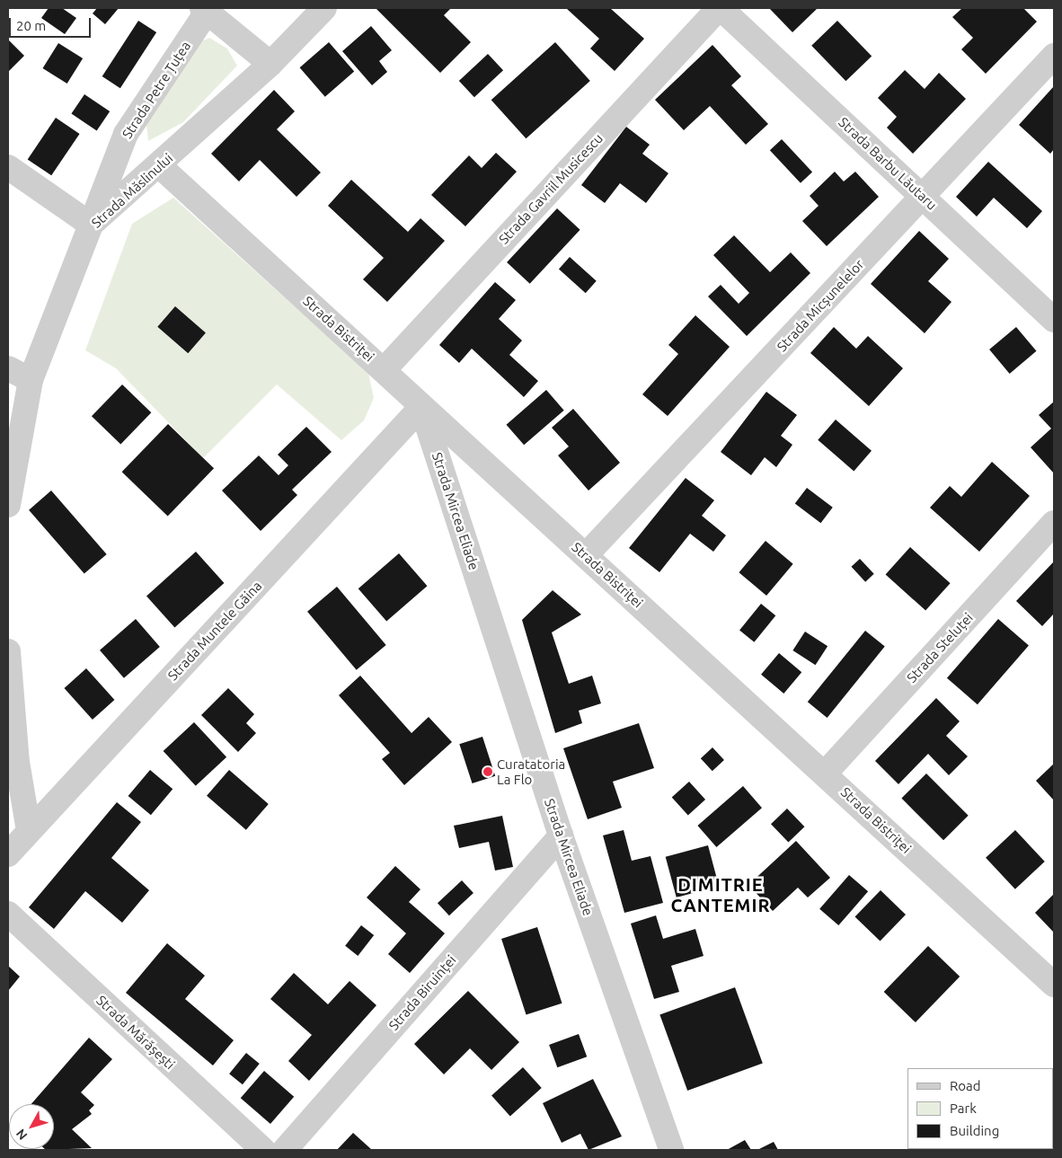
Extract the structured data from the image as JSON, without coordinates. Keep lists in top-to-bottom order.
{
  "streets": {
    "street": [
      "Strada Petre Țuțea",
      "Strada Barbu Lăutaru",
      "Strada Gavriil Musicescu",
      "Strada Măslinului",
      "Strada Micșunelelor",
      "Strada Bistriței",
      "Strada Mircea Eliade",
      "Strada Muntele Găina",
      "Strada Steluței",
      "Strada Biruinței",
      "Strada Mărășești"
    ]
  },
  "crossings": [
    ["Strada Petre Țuțea", "Strada Măslinului"],
    ["Strada Barbu Lăutaru", "Strada Gavriil Musicescu"],
    ["Strada Barbu Lăutaru", "Strada Micșunelelor"],
    ["Strada Gavriil Musicescu", "Strada Bistriței"],
    ["Strada Măslinului", "Strada Bistriței"],
    ["Strada Micșunelelor", "Strada Bistriței"],
    ["Strada Bistriței", "Strada Mircea Eliade"],
    ["Strada Bistriței", "Strada Muntele Găina"],
    ["Strada Bistriței", "Strada Steluței"],
    ["Strada Mircea Eliade", "Strada Muntele Găina"],
    ["Strada Mircea Eliade", "Strada Biruinței"]
  ],
  "districts": ["DIMITRIE CANTEMIR"],
  "places": ["Curatatoria La Flo"],
  "legend": ["Road", "Park", "Building"],
  "scale_bar": "20 m",
  "north": "bottom left"
}
